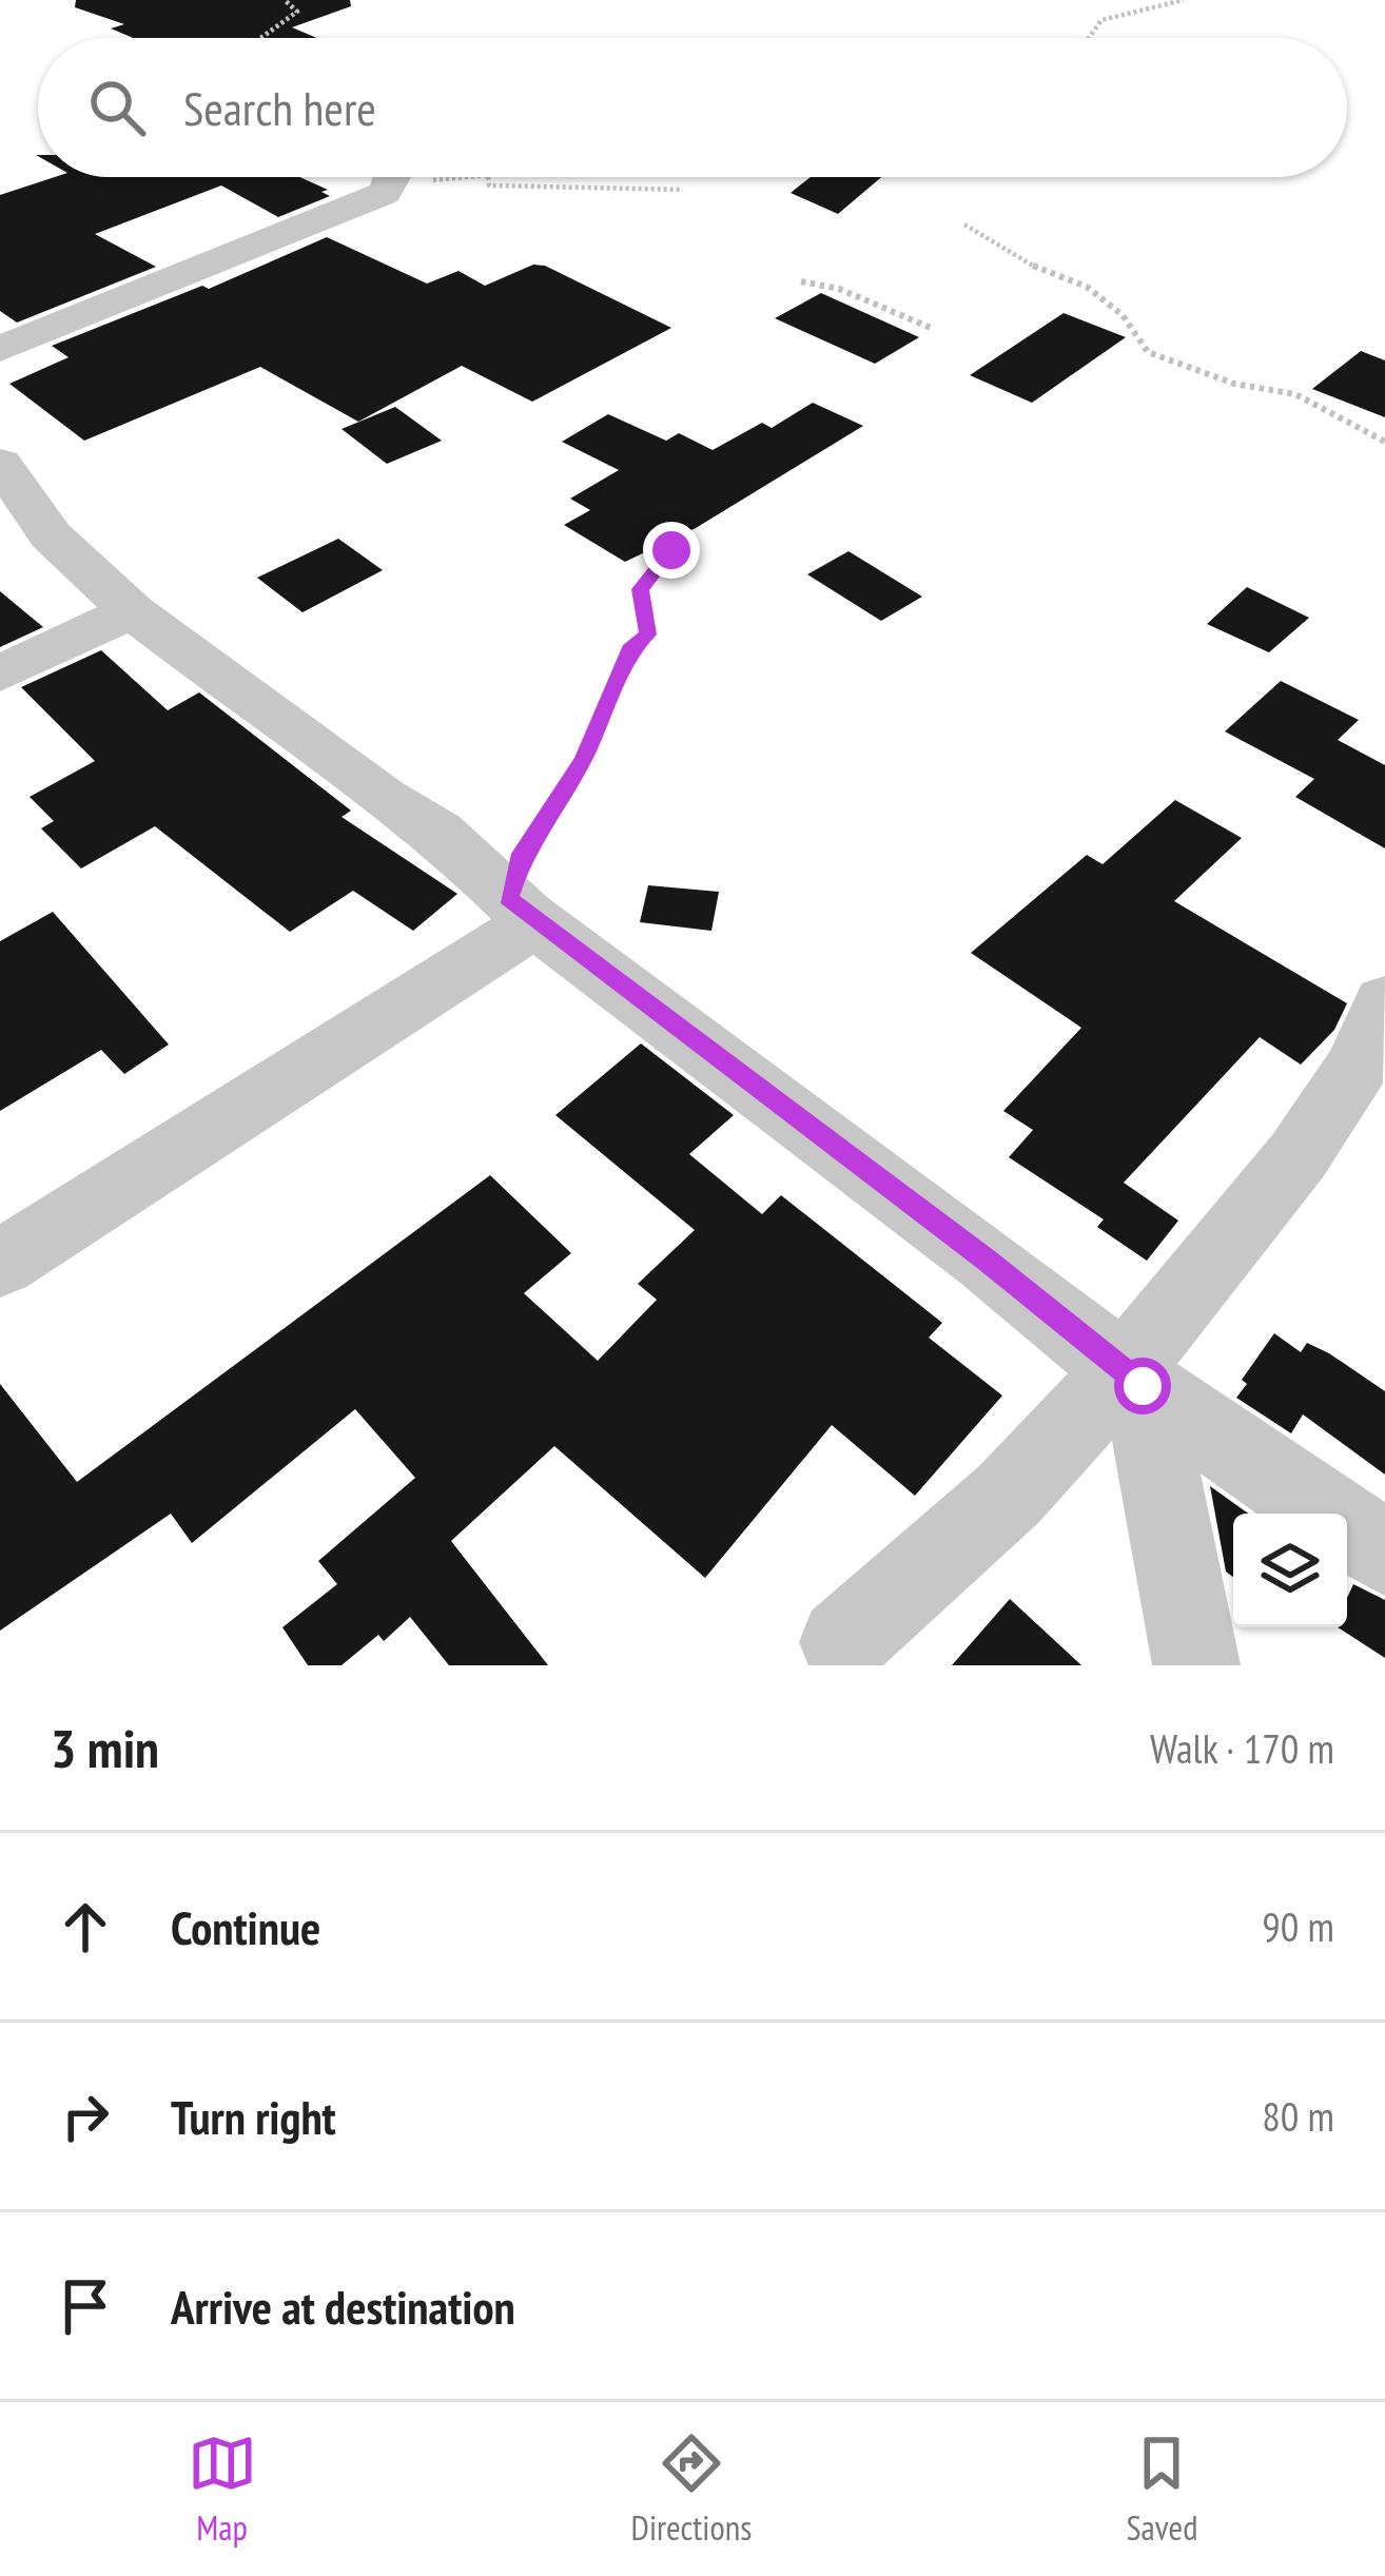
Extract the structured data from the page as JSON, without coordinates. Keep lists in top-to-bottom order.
{
  "page": {
    "search": "Search here",
    "heading": ["3 min", "Walk · 170 m"],
    "list": [
      ["Continue", "90 m"],
      ["Turn right", "80 m"],
      "Arrive at destination"
    ],
    "nav": ["Map", "Directions", "Saved"]
  }
}
